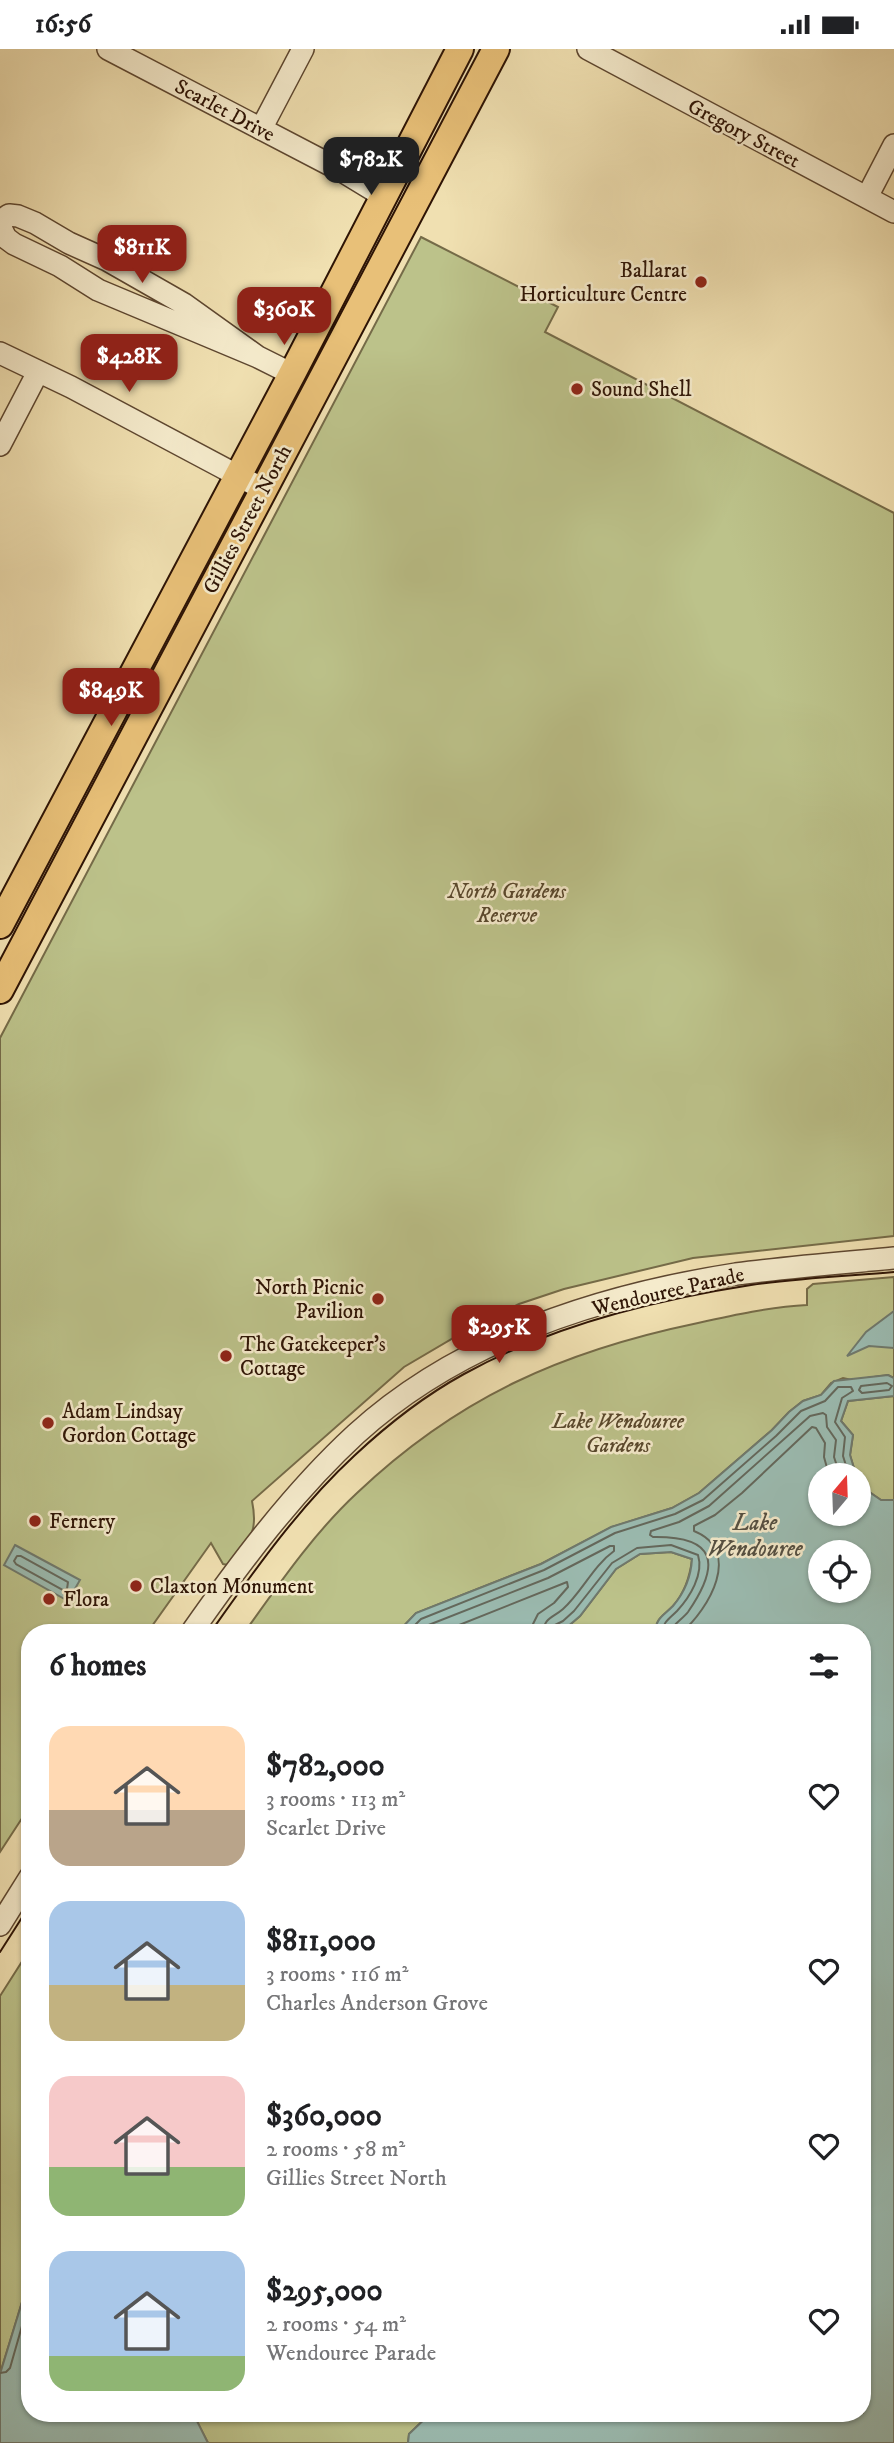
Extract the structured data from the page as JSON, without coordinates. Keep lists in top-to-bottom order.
{
  "streets": {
    "main road": ["Gillies Street North"],
    "street": ["Scarlet Drive", "Gregory Street", "Wendouree Parade"]
  },
  "crossings": [
    ["Scarlet Drive", "Gillies Street North"]
  ],
  "water": ["Lake Wendouree"],
  "parks": ["North Gardens Reserve", "Lake Wendouree Gardens"],
  "places": [
    "Ballarat Horticulture Centre",
    "Sound Shell",
    "North Picnic Pavilion",
    "The Gatekeeper's Cottage",
    "Adam Lindsay Gordon Cottage",
    "Fernery",
    "Claxton Monument",
    "Flora"
  ],
  "north": "top",
  "page": {
    "status": "16:56",
    "price": [
      "$782K",
      "$811K",
      "$360K",
      "$428K",
      "$849K",
      "$295K"
    ],
    "heading": "6 homes",
    "list": [
      {
        "name": "$782,000",
        "note": "3 rooms · 113 m² · Scarlet Drive"
      },
      {
        "name": "$811,000",
        "note": "3 rooms · 116 m² · Charles Anderson Grove"
      },
      {
        "name": "$360,000",
        "note": "2 rooms · 58 m² · Gillies Street North"
      },
      {
        "name": "$295,000",
        "note": "2 rooms · 54 m² · Wendouree Parade"
      }
    ]
  }
}
